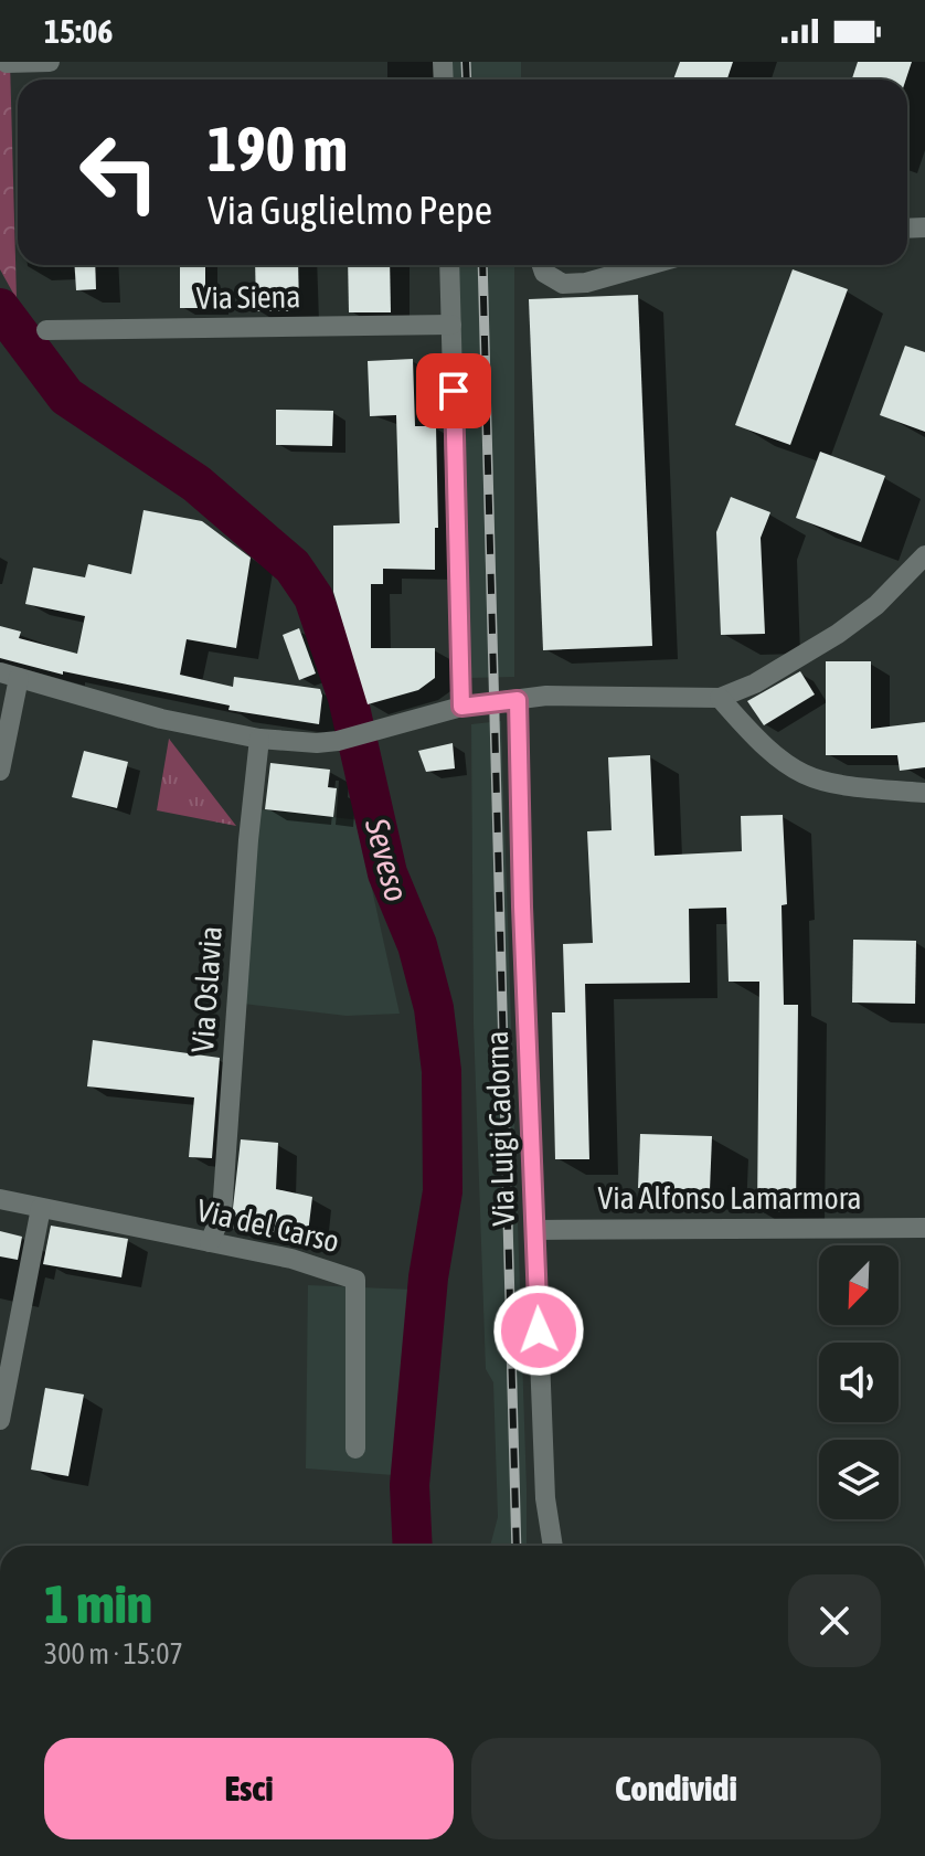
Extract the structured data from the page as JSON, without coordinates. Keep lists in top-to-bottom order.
{
  "streets": {
    "street": [
      "Via Siena",
      "Via Oslavia",
      "Via Luigi Cadorna",
      "Via Alfonso Lamarmora",
      "Via del Carso"
    ]
  },
  "crossings": [
    ["Via Oslavia", "Via del Carso"],
    ["Via Luigi Cadorna", "Via Alfonso Lamarmora"]
  ],
  "water": ["Seveso"],
  "north": "bottom left",
  "page": {
    "status": "15:06",
    "turn": ["190 m", "Via Guglielmo Pepe"],
    "heading": ["1 min", "300 m · 15:07"],
    "buttons": ["Esci", "Condividi"]
  }
}
